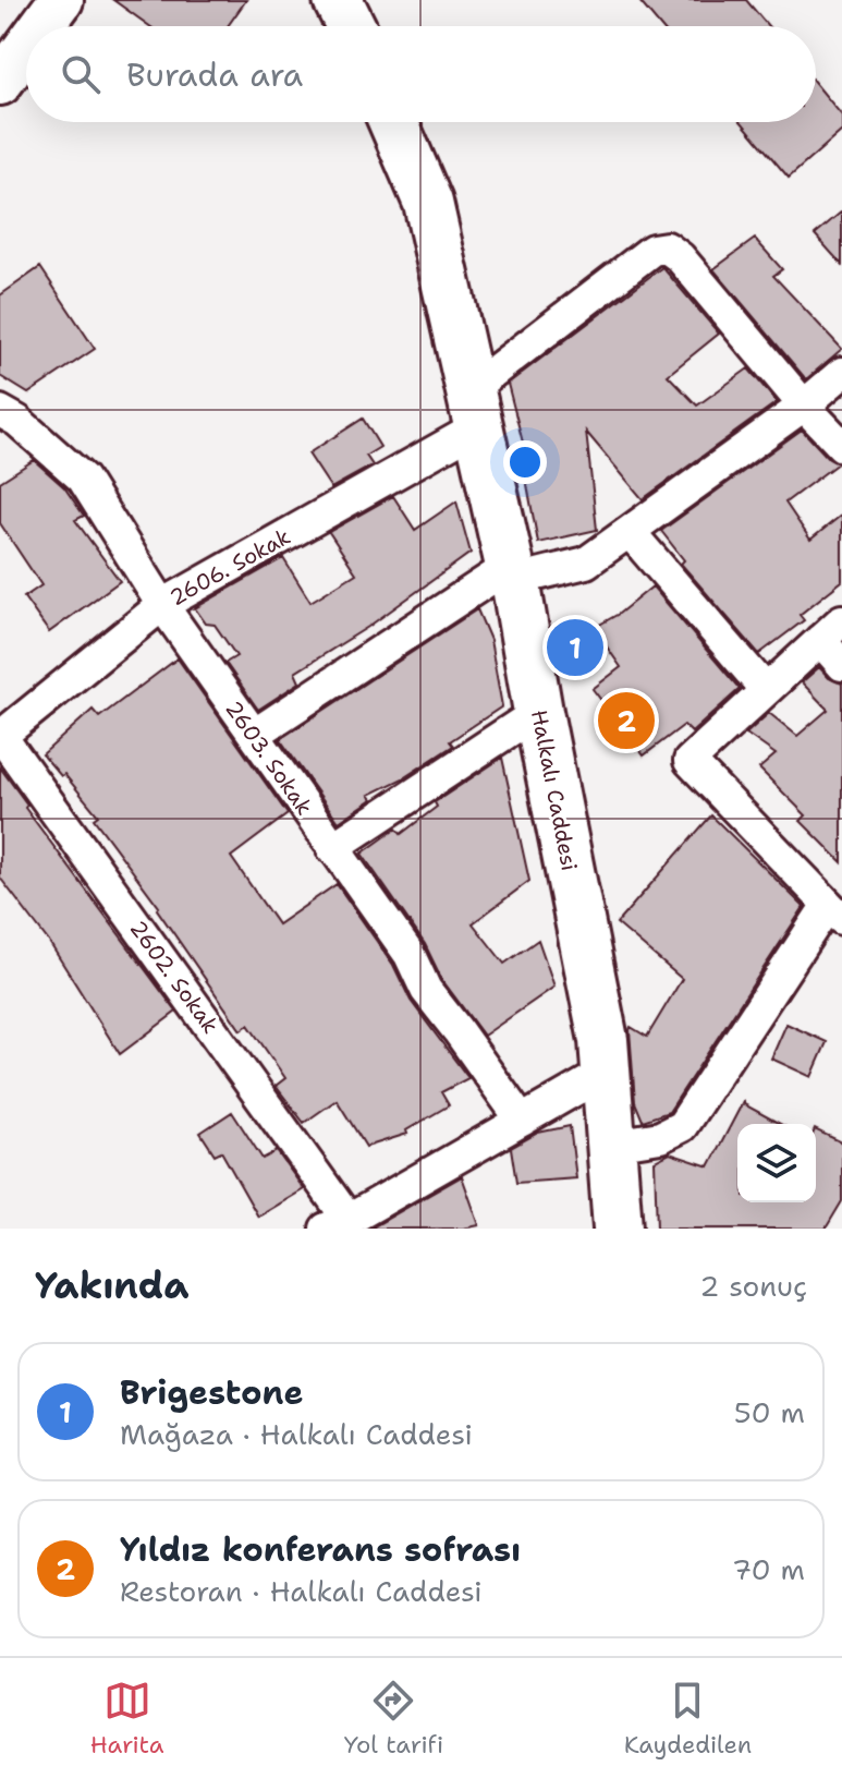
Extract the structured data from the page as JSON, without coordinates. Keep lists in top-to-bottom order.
{
  "streets": {
    "main road": ["Halkalı Caddesi"],
    "street": ["2606. Sokak", "2603. Sokak", "2602. Sokak"]
  },
  "crossings": [
    ["2606. Sokak", "2603. Sokak"],
    ["2606. Sokak", "Halkalı Caddesi"],
    ["2606. Sokak", "2602. Sokak"]
  ],
  "page": {
    "search": "Burada ara",
    "pins": ["1", "2"],
    "heading": ["Yakında", "2 sonuç"],
    "list": [
      {
        "mark": "1",
        "name": "Brigestone",
        "note": "Mağaza · Halkalı Caddesi",
        "value": "50 m"
      },
      {
        "mark": "2",
        "name": "Yıldız konferans sofrası",
        "note": "Restoran · Halkalı Caddesi",
        "value": "70 m"
      }
    ],
    "nav": ["Harita", "Yol tarifi", "Kaydedilen"]
  }
}
